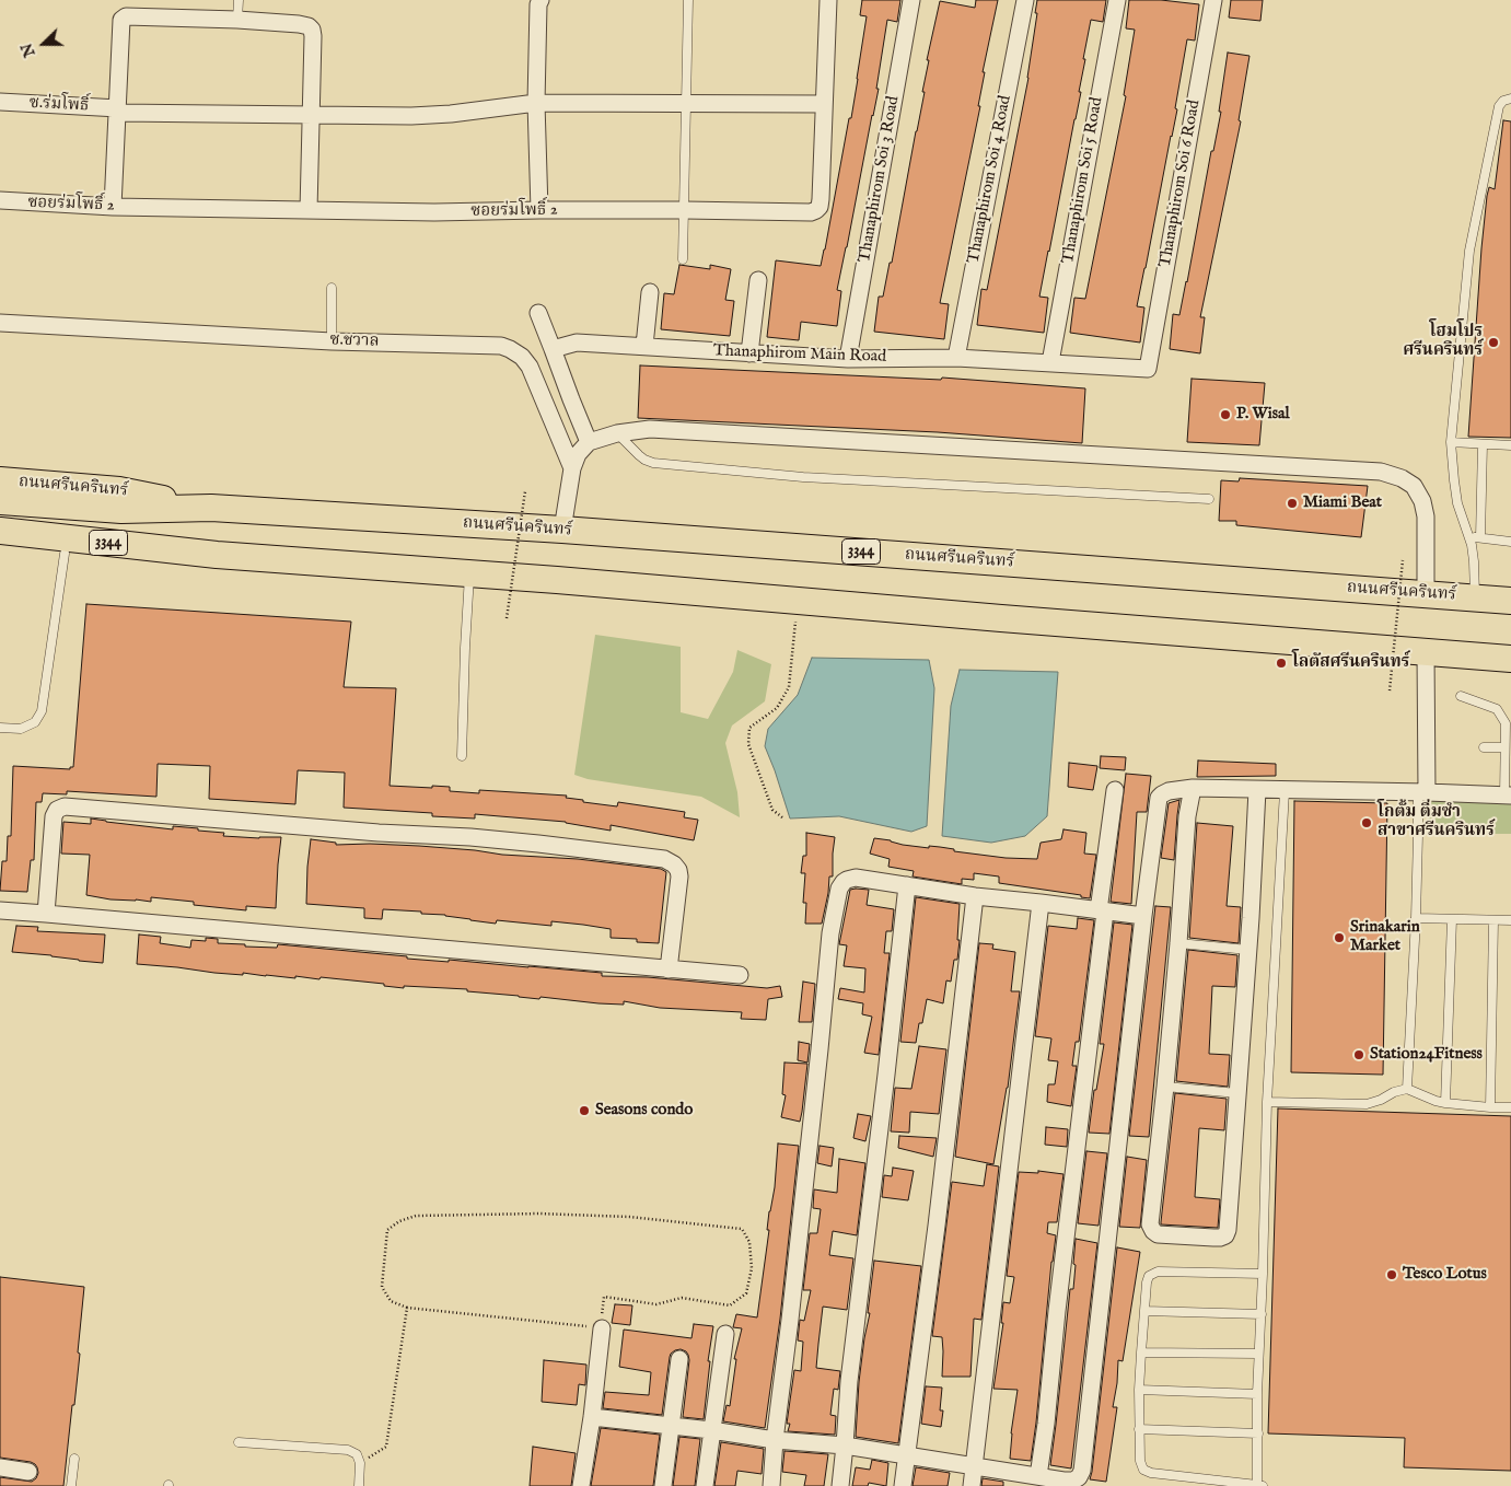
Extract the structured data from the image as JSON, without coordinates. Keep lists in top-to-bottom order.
{
  "streets": {
    "main road": ["ถนนศรีนครินทร์", "3344"],
    "street": [
      "ซ.ร่มโพธิ์",
      "Thanaphirom Soi 3 Road",
      "Thanaphirom Soi 4 Road",
      "Thanaphirom Soi 5 Road",
      "Thanaphirom Soi 6 Road",
      "ซอยร่มโพธิ์ 2",
      "ซ.ชวาล",
      "Thanaphirom Main Road"
    ]
  },
  "crossings": [
    ["ซ.ร่มโพธิ์", "ซอยร่มโพธิ์ 2"],
    ["Thanaphirom Soi 3 Road", "Thanaphirom Main Road"],
    ["Thanaphirom Soi 4 Road", "Thanaphirom Main Road"],
    ["Thanaphirom Soi 5 Road", "Thanaphirom Main Road"],
    ["Thanaphirom Soi 6 Road", "Thanaphirom Main Road"]
  ],
  "places": [
    "โฮมโปร ศรีนครินทร์",
    "P. Wisal",
    "Miami Beat",
    "โลตัสศรีนครินทร์",
    "โกตั้ม ติ่มซำ สาขาศรีนครินทร์",
    "Srinakarin Market",
    "Station24Fitness",
    "Seasons condo",
    "Tesco Lotus"
  ],
  "north": "left"
}
